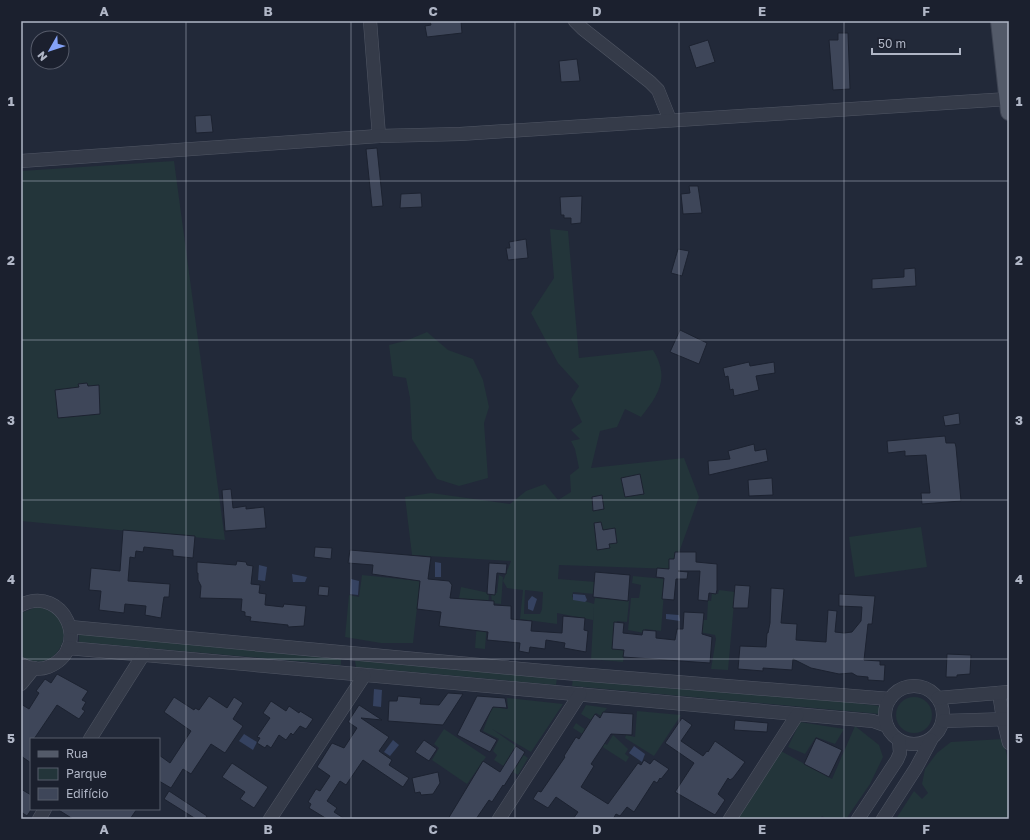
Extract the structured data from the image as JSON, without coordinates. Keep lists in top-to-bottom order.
{
  "legend": ["Rua", "Parque", "Edifício"],
  "scale_bar": "50 m",
  "north": "bottom left",
  "grid": {
    "columns": [
      "A",
      "B",
      "C",
      "D",
      "E",
      "F"
    ],
    "rows": [
      "1",
      "2",
      "3",
      "4",
      "5"
    ]
  }
}
